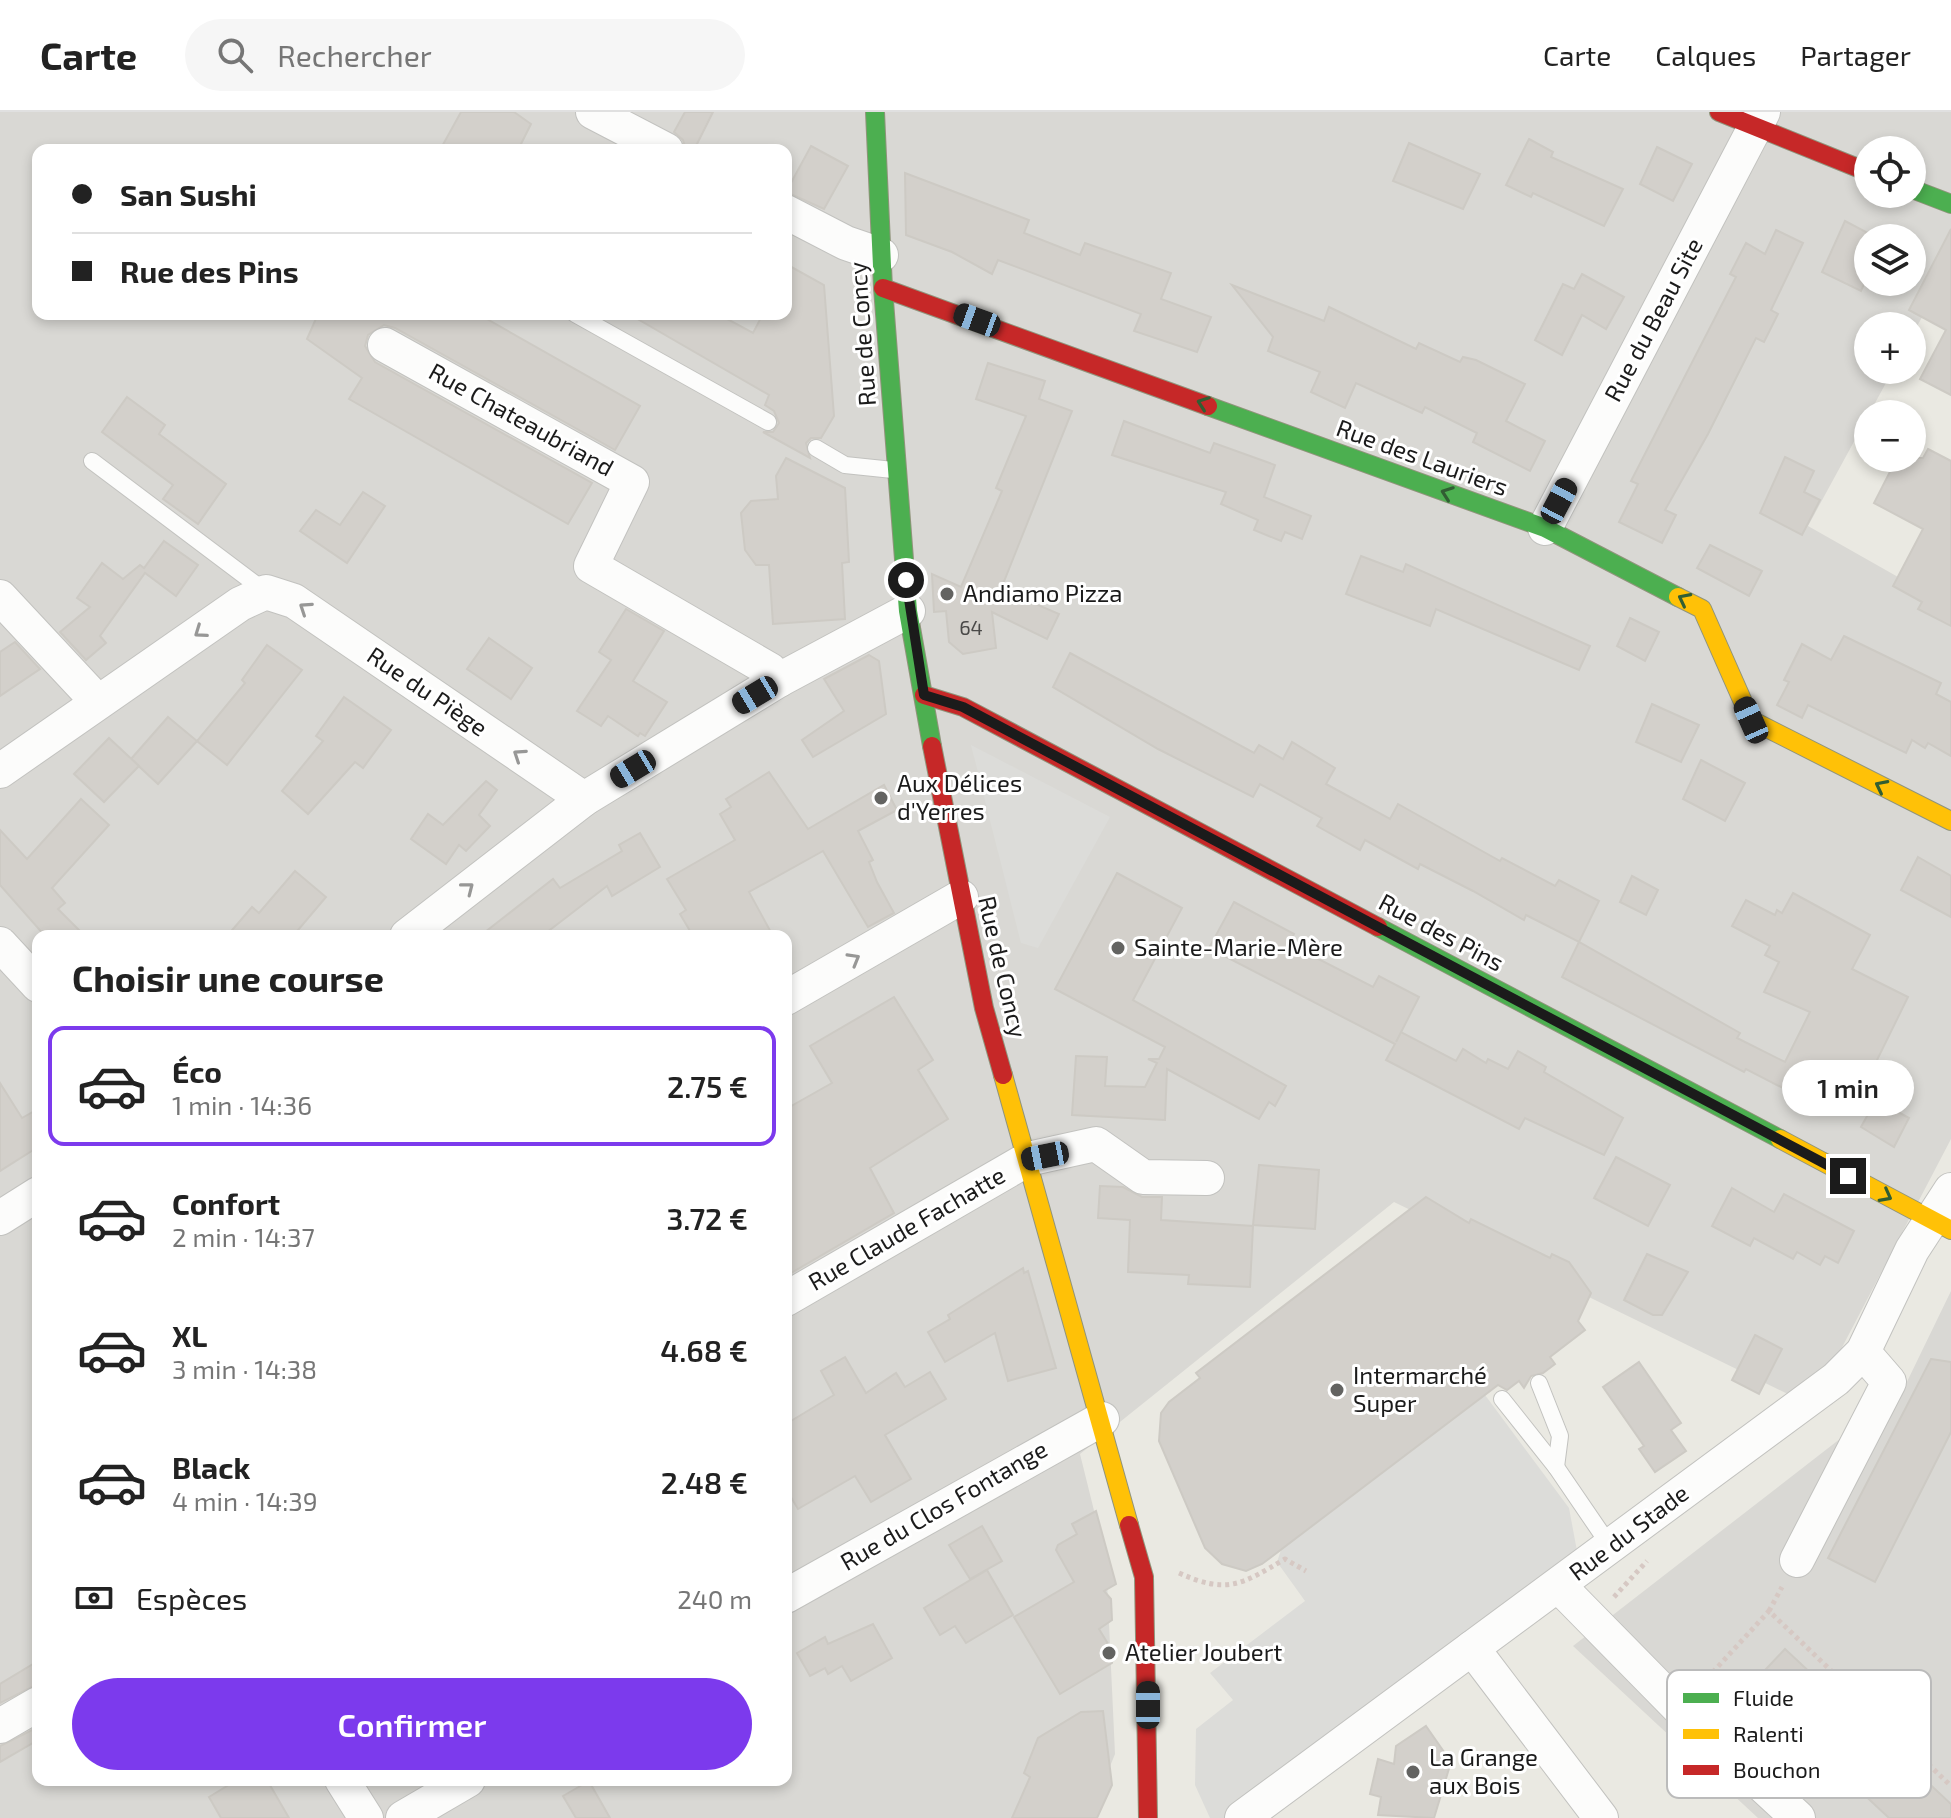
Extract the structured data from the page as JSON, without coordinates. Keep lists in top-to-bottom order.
{
  "streets": {
    "street": [
      "Rue du Beau Site",
      "Rue de Concy",
      "Rue Chateaubriand",
      "Rue des Lauriers",
      "Rue du Piège",
      "Rue des Pins",
      "Rue Claude Fachatte",
      "Rue du Clos Fontange",
      "Rue du Stade"
    ]
  },
  "crossings": [
    ["Rue du Beau Site", "Rue des Lauriers"],
    ["Rue de Concy", "Rue des Lauriers"],
    ["Rue de Concy", "Rue des Pins"],
    ["Rue de Concy", "Rue Claude Fachatte"],
    ["Rue de Concy", "Rue du Clos Fontange"],
    ["Rue des Pins", "Rue du Stade"]
  ],
  "one_way": ["Rue des Lauriers", "Rue du Piège", "Rue des Pins"],
  "places": [
    "Andiamo Pizza",
    "Aux Délices d'Yerres",
    "Sainte-Marie-Mère",
    "Intermarché Super",
    "Atelier Joubert",
    "La Grange aux Bois"
  ],
  "house_numbers": ["64"],
  "legend": ["Fluide", "Ralenti", "Bouchon"],
  "page": {
    "header": "Carte",
    "search": "Rechercher",
    "nav": ["Carte", "Calques", "Partager"],
    "map_buttons": ["+", "−"],
    "banner": ["San Sushi", "Rue des Pins"],
    "heading": "Choisir une course",
    "list": [
      {
        "name": "Éco",
        "note": "1 min · 14:36",
        "value": "2.75 €"
      },
      {
        "name": "Confort",
        "note": "2 min · 14:37",
        "value": "3.72 €"
      },
      {
        "name": "XL",
        "note": "3 min · 14:38",
        "value": "4.68 €"
      },
      {
        "name": "Black",
        "note": "4 min · 14:39",
        "value": "2.48 €"
      }
    ],
    "bubble": "1 min",
    "pay": ["Espèces", "240 m"],
    "buttons": "Confirmer"
  }
}
